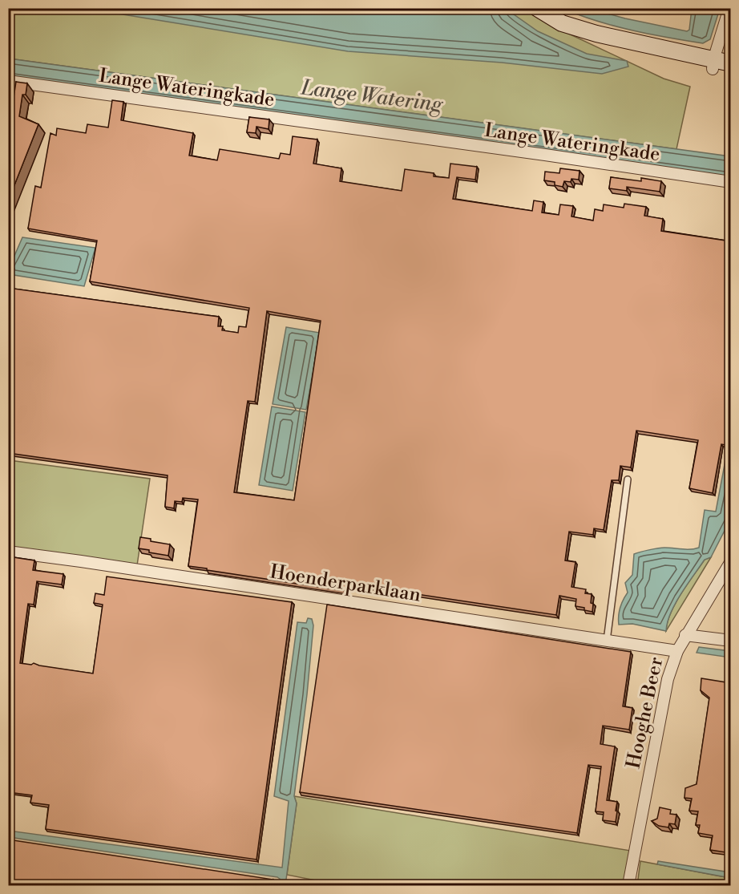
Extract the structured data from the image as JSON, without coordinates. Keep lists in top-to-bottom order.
{
  "streets": {
    "street": ["Lange Wateringkade", "Hoenderparklaan", "Hooghe Beer"]
  },
  "crossings": [
    ["Hoenderparklaan", "Hooghe Beer"]
  ],
  "water": ["Lange Watering"]
}
